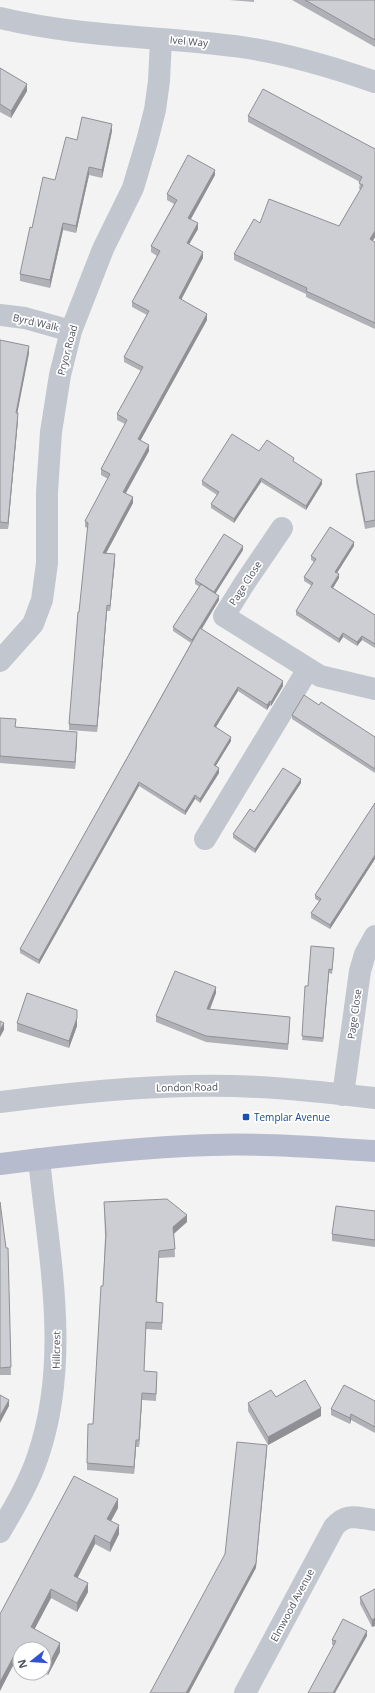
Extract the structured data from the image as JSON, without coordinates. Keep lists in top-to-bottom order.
{
  "streets": {
    "street": [
      "Ivel Way",
      "Byrd Walk",
      "Pryor Road",
      "Page Close",
      "London Road",
      "Hillcrest",
      "Elmwood Avenue"
    ]
  },
  "crossings": [
    ["Ivel Way", "Pryor Road"],
    ["Byrd Walk", "Pryor Road"],
    ["Page Close", "London Road"]
  ],
  "places": {
    "transit": ["Templar Avenue"]
  },
  "north": "left"
}
